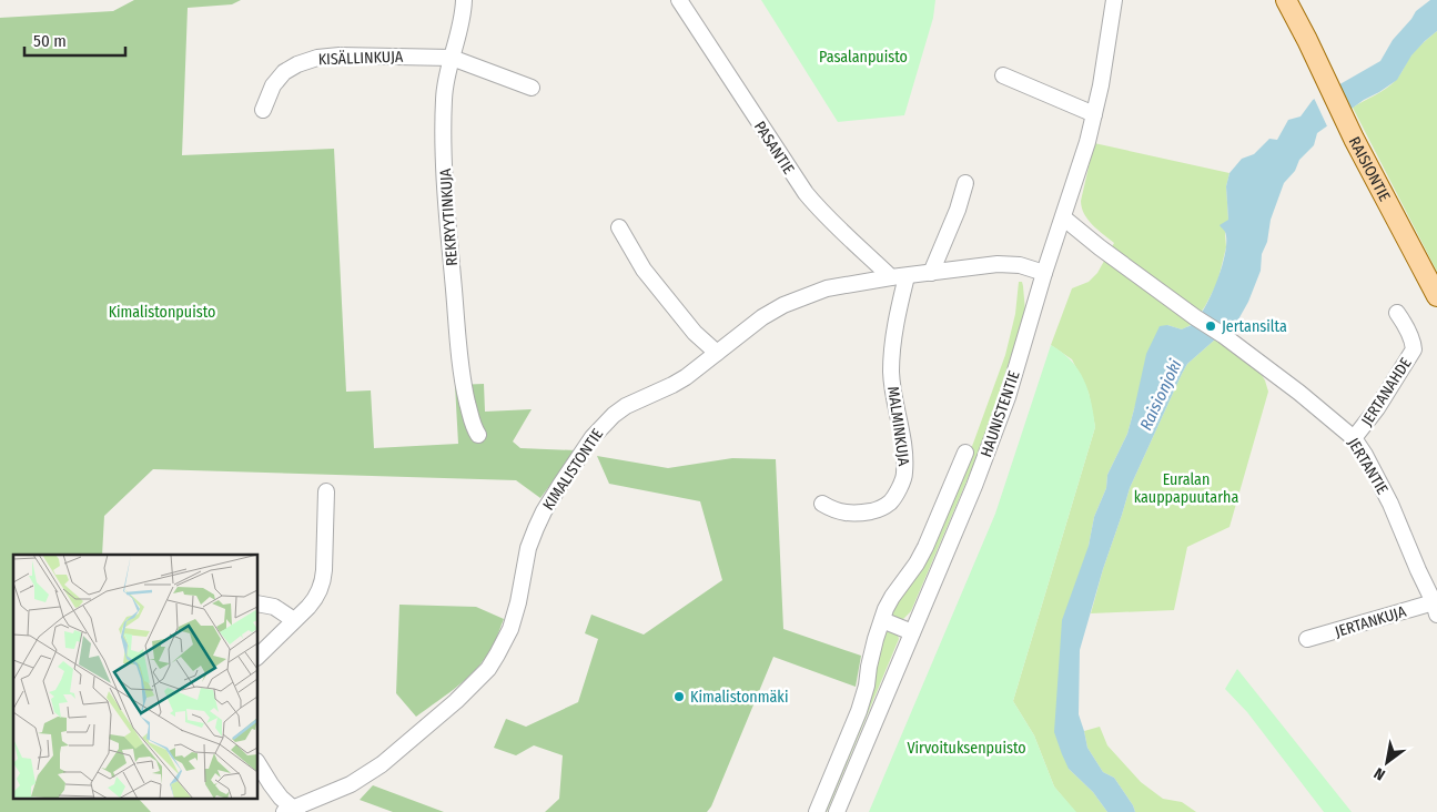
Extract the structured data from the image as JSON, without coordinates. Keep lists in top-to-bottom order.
{
  "streets": {
    "main road": ["RAISIONTIE"],
    "street": [
      "KISÄLLINKUJA",
      "PASANTIE",
      "REKRYYTINKUJA",
      "JERTANAHDE",
      "HAUNISTENTIE",
      "MALMINKUJA",
      "JERTANTIE",
      "KIMALISTONTIE",
      "JERTANKUJA"
    ]
  },
  "crossings": [
    ["KISÄLLINKUJA", "REKRYYTINKUJA"],
    ["PASANTIE", "MALMINKUJA"],
    ["PASANTIE", "KIMALISTONTIE"],
    ["JERTANAHDE", "JERTANTIE"],
    ["HAUNISTENTIE", "JERTANTIE"],
    ["HAUNISTENTIE", "KIMALISTONTIE"],
    ["MALMINKUJA", "KIMALISTONTIE"],
    ["JERTANTIE", "JERTANKUJA"]
  ],
  "water": ["Raisionjoki"],
  "parks": [
    "Pasalanpuisto",
    "Kimalistonpuisto",
    "Euralan kauppapuutarha",
    "Virvoituksenpuisto"
  ],
  "places": ["Jertansilta", "Kimalistonmäki"],
  "scale_bar": "50 m",
  "north": "bottom left"
}
